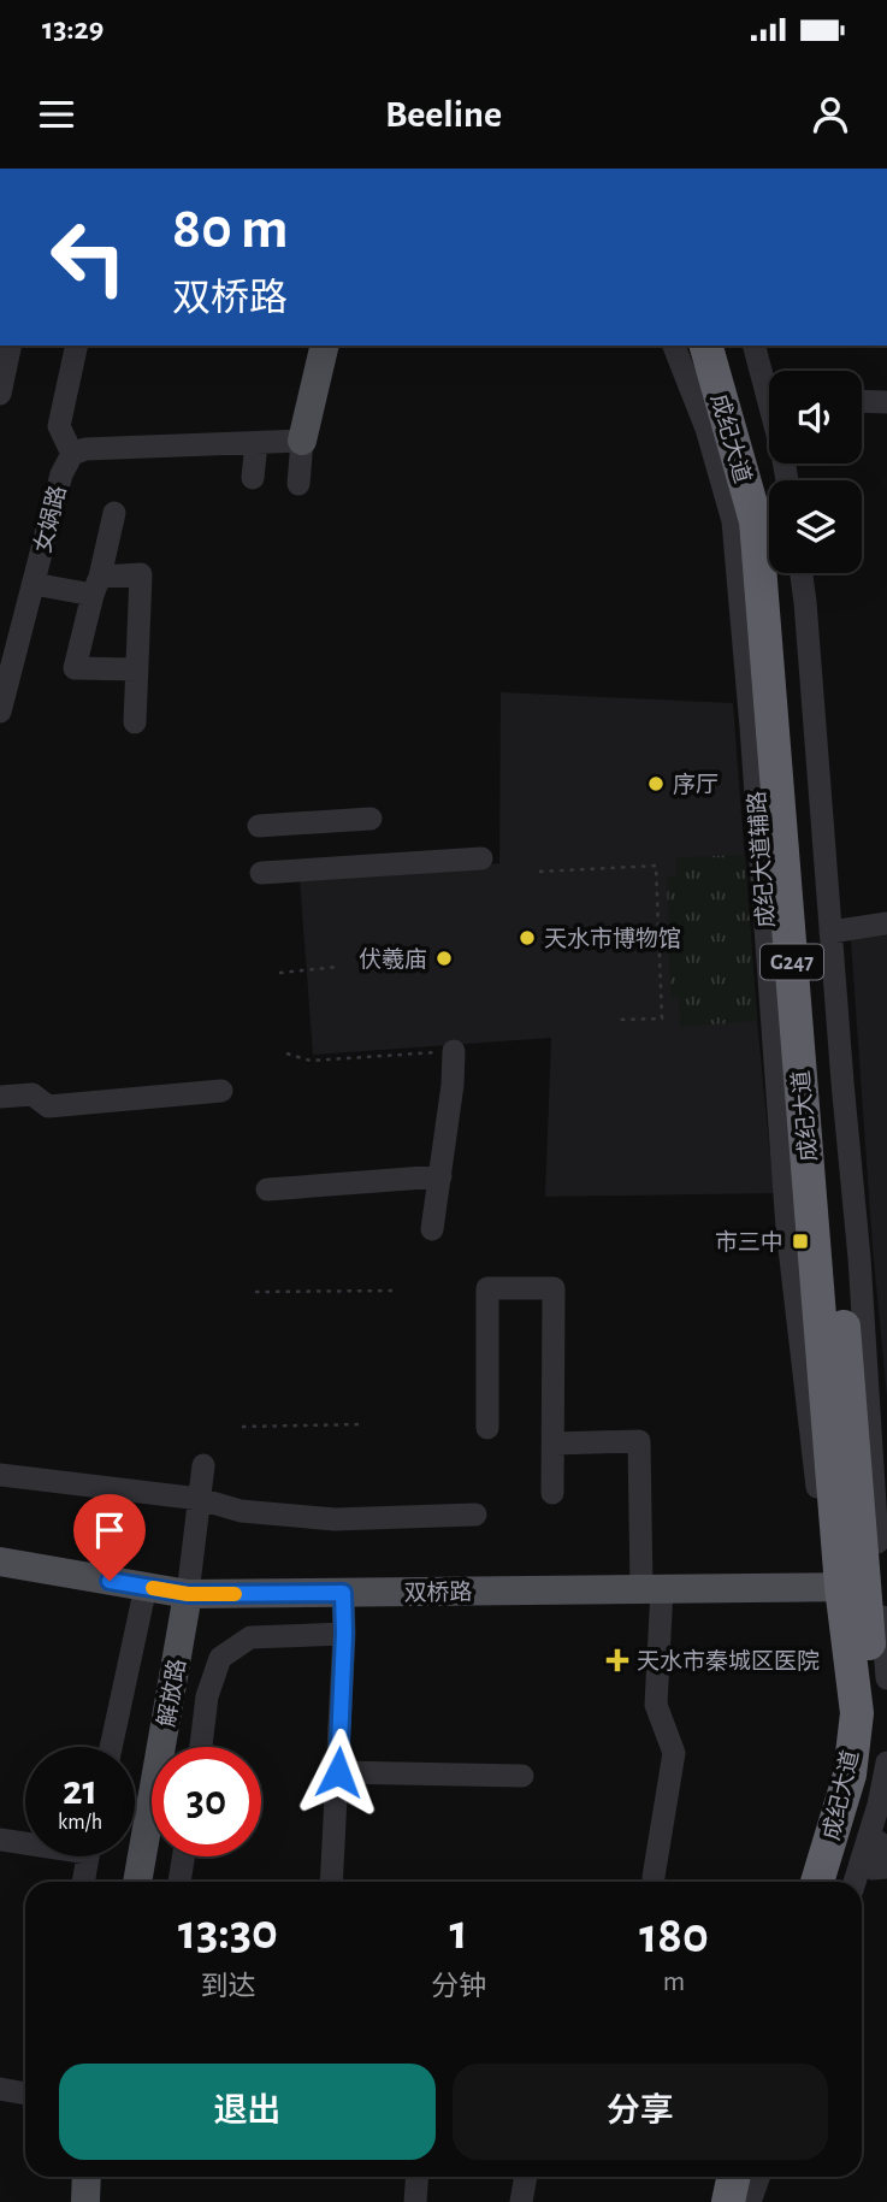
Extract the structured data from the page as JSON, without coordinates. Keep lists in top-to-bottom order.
{
  "streets": {
    "highway": ["成纪大道", "G247"],
    "main road": ["双桥路", "解放路"],
    "street": ["女娲路", "成纪大道辅路"]
  },
  "crossings": [
    ["成纪大道", "成纪大道辅路"],
    ["成纪大道", "双桥路"],
    ["成纪大道辅路", "双桥路"],
    ["双桥路", "解放路"]
  ],
  "places": {
    "other": ["序厅", "天水市博物馆", "伏羲庙"],
    "transit": ["市三中"],
    "health": ["天水市秦城区医院"]
  },
  "page": {
    "status": "13:29",
    "header": "Beeline",
    "turn": ["80 m", "双桥路"],
    "speed": "21 km/h",
    "limit": "30",
    "eta": [
      "13:30",
      "到达",
      "1",
      "分钟",
      "180",
      "m"
    ],
    "buttons": ["退出", "分享"]
  }
}
